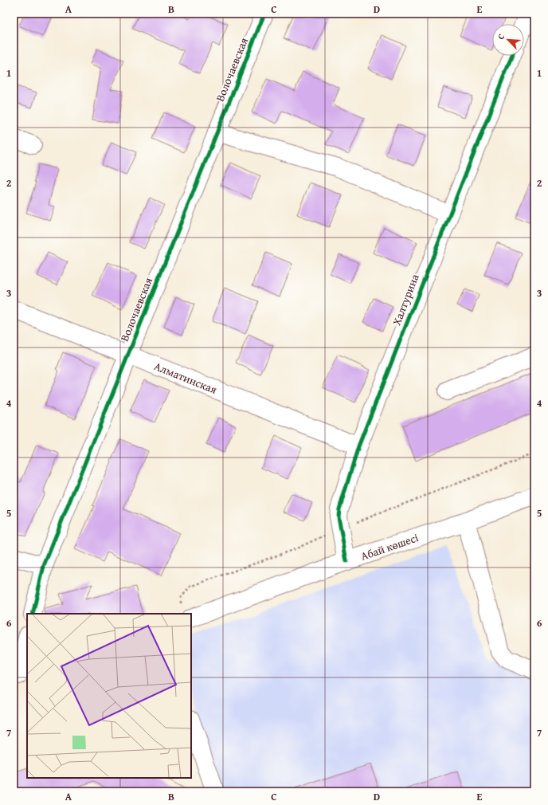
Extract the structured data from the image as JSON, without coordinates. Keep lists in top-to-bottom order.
{
  "streets": {
    "street": [
      "Волочаевская",
      "Халтурина",
      "Алматинская",
      "Абай көшесі"
    ]
  },
  "crossings": [
    ["Волочаевская", "Алматинская"],
    ["Халтурина", "Алматинская"],
    ["Халтурина", "Абай көшесі"]
  ],
  "north": "top left",
  "grid": {
    "columns": [
      "A",
      "B",
      "C",
      "D",
      "E"
    ],
    "rows": [
      "1",
      "2",
      "3",
      "4",
      "5",
      "6",
      "7"
    ]
  }
}
